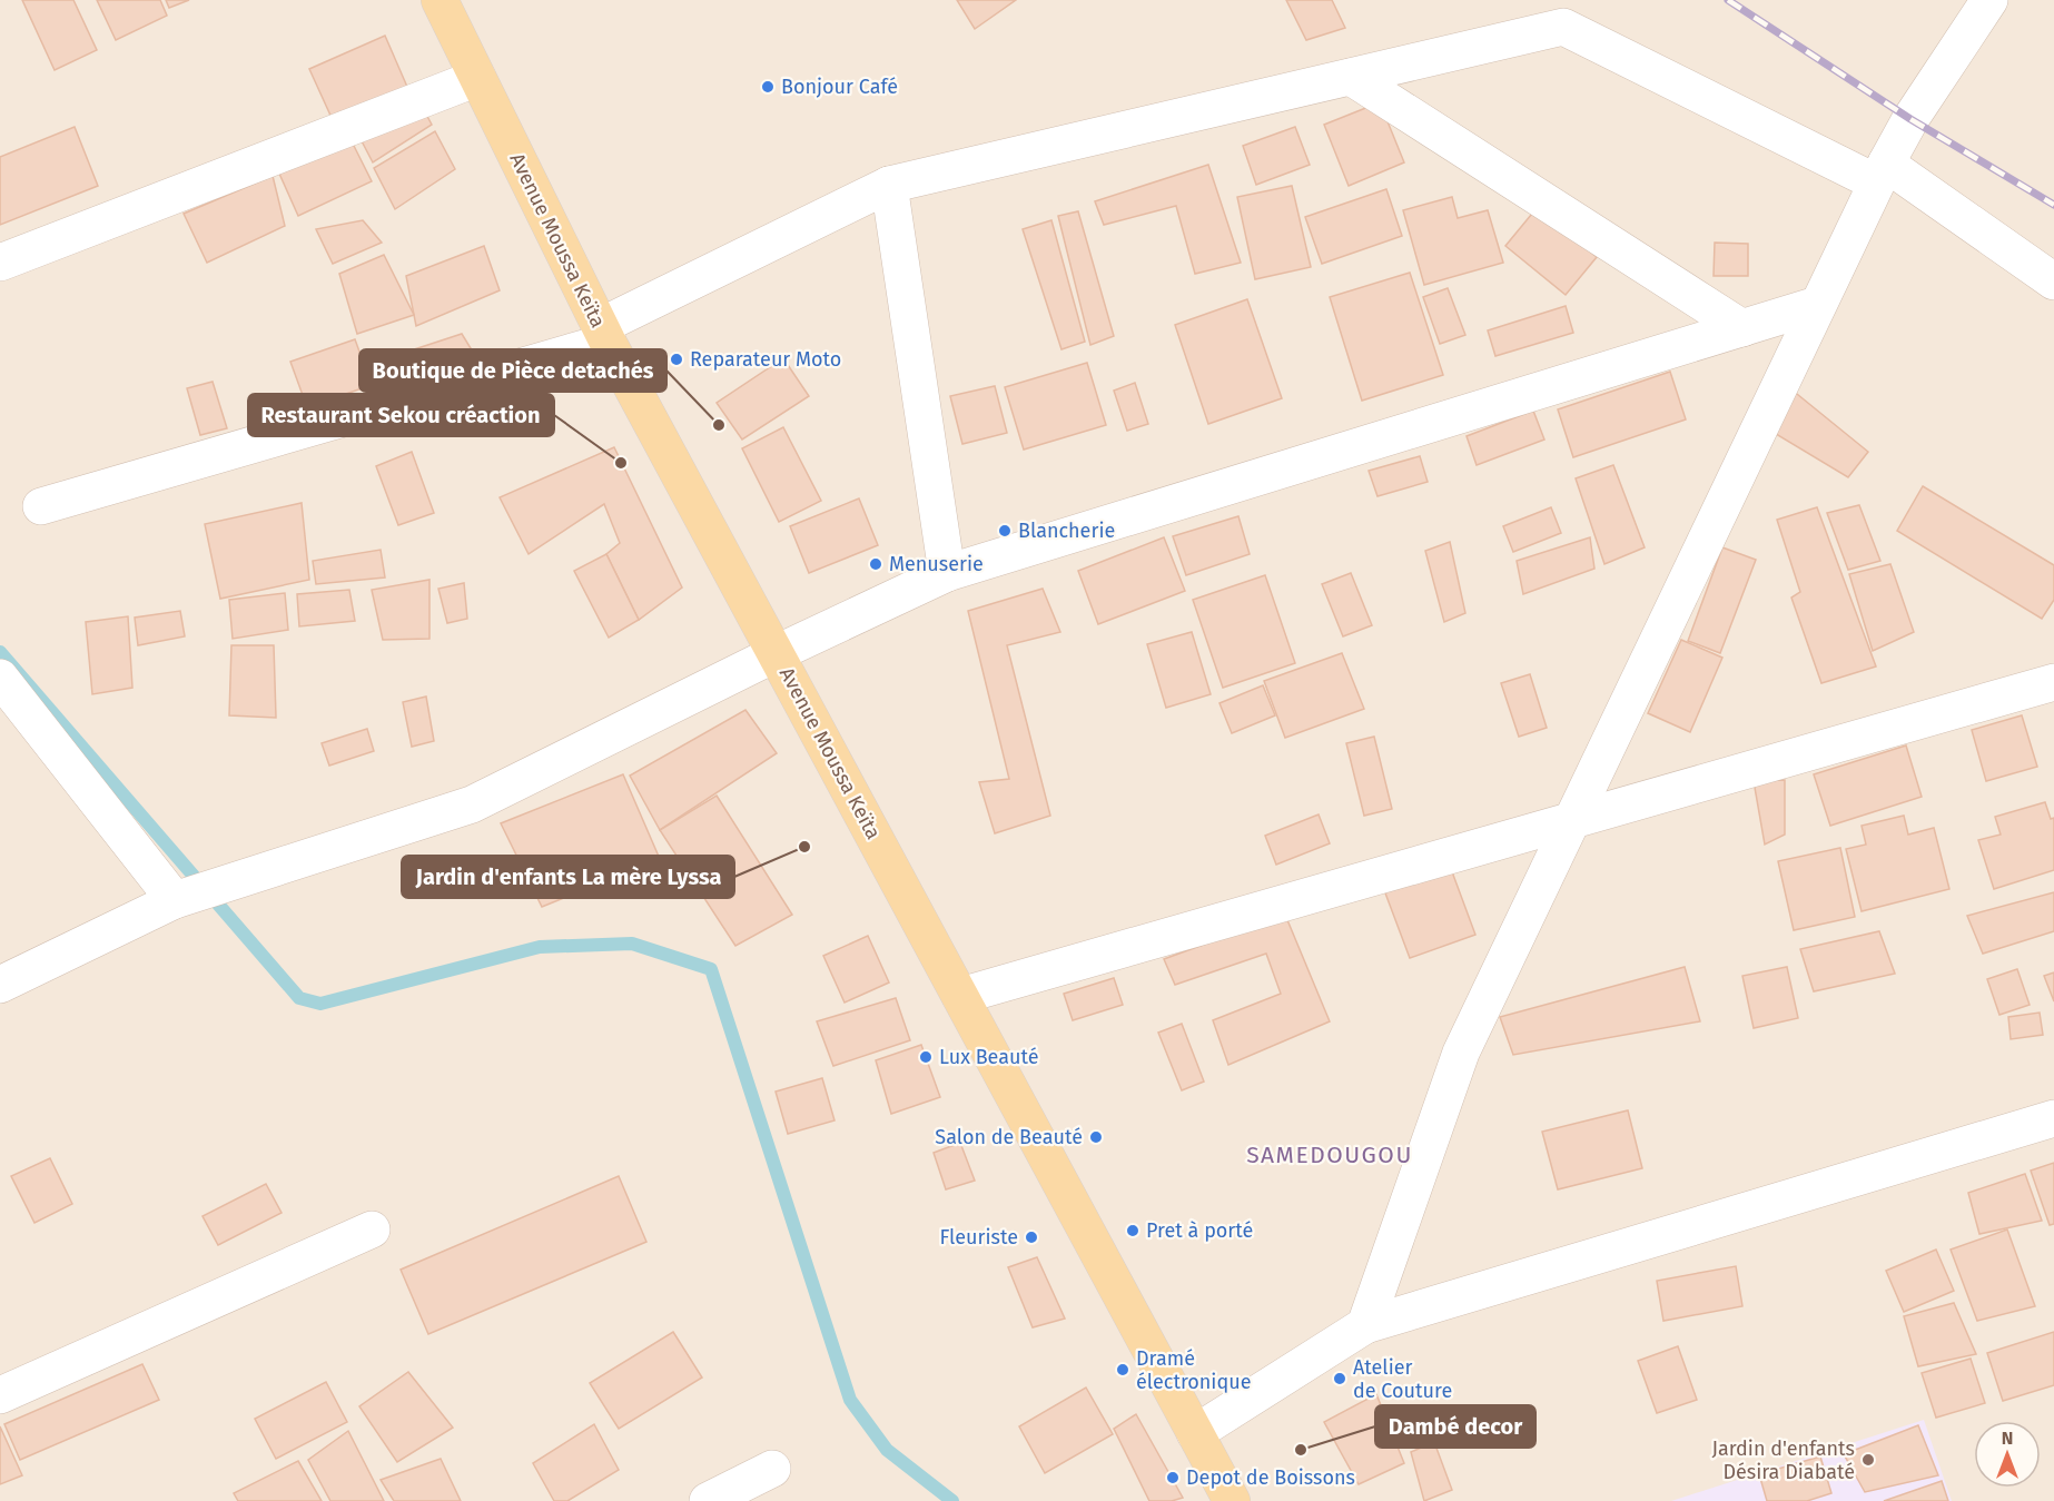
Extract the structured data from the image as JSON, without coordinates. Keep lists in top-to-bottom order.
{
  "streets": {
    "main road": ["Avenue Moussa Keïta"]
  },
  "districts": ["SAMEDOUGOU"],
  "places": [
    "Bonjour Café",
    "Reparateur Moto",
    "Boutique de Pièce detachés",
    "Restaurant Sekou créaction",
    "Blancherie",
    "Menuserie",
    "Jardin d'enfants La mère Lyssa",
    "Lux Beauté",
    "Salon de Beauté",
    "Pret à porté",
    "Fleuriste",
    "Dramé électronique",
    "Atelier de Couture",
    "Dambé decor",
    "Jardin d'enfants Désira Diabaté",
    "Depot de Boissons"
  ],
  "north": "top"
}
